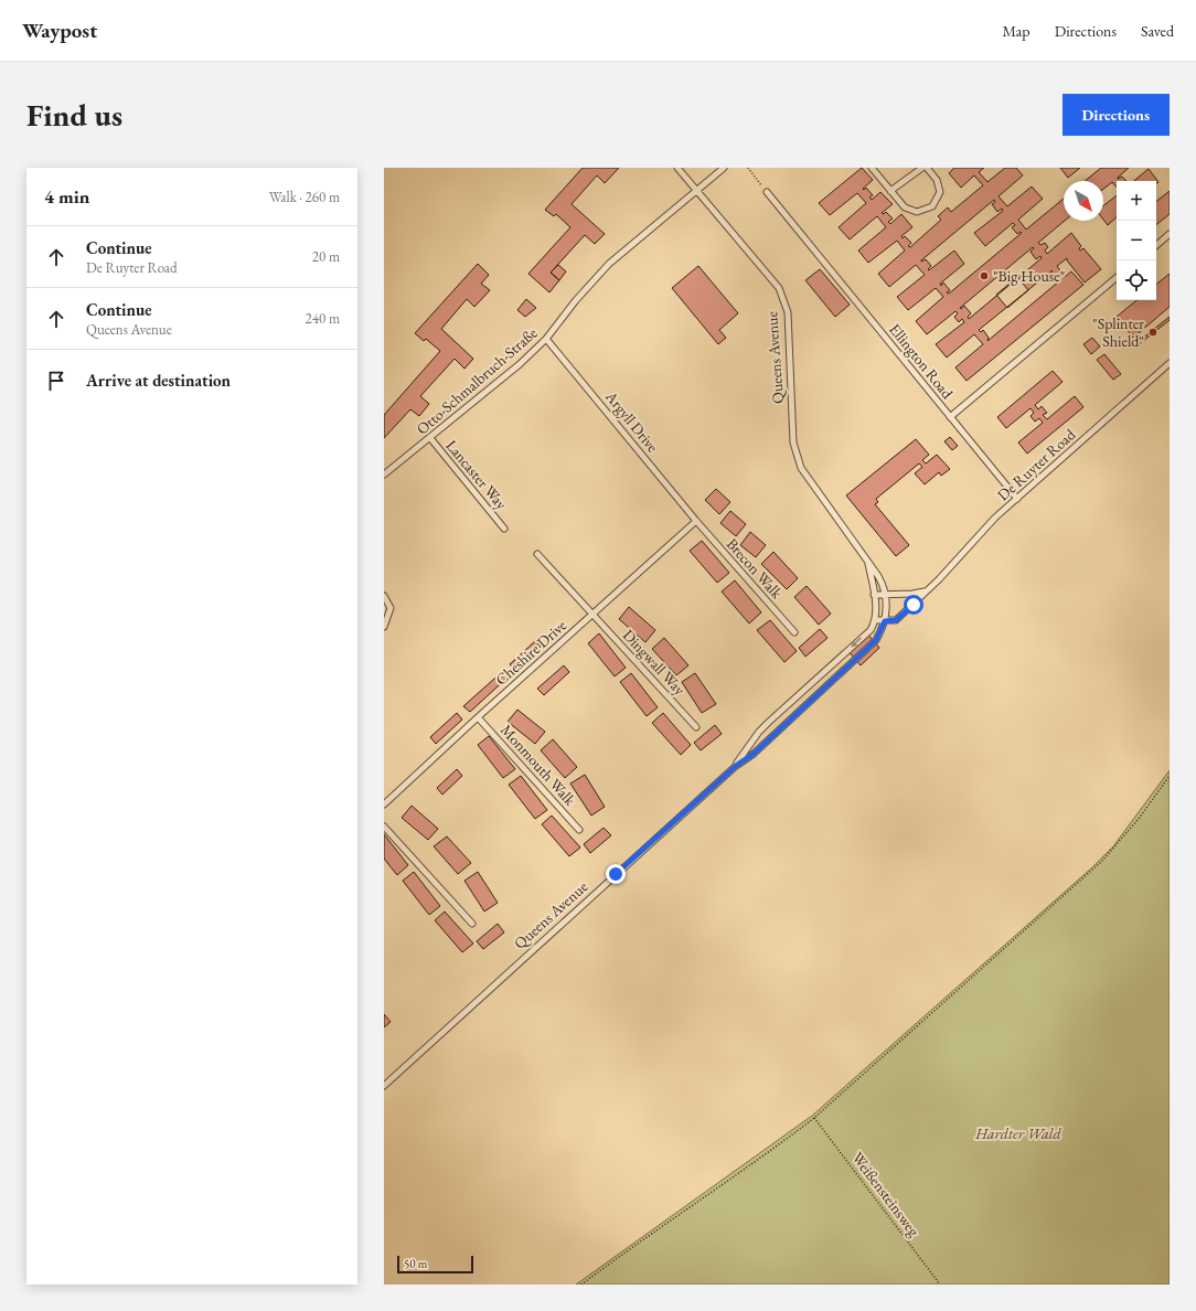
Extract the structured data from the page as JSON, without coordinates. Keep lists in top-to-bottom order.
{
  "streets": {
    "lane": [
      "Queens Avenue",
      "Ellington Road",
      "Otto-Schmalbruch-Straße",
      "Argyll Drive",
      "De Ruyter Road",
      "Lancaster Way",
      "Brecon Walk",
      "Cheshire Drive",
      "Dingwall Way",
      "Monmouth Walk"
    ],
    "path": ["Weißensteinsweg"]
  },
  "crossings": [
    ["Queens Avenue", "Otto-Schmalbruch-Straße"],
    ["Queens Avenue", "De Ruyter Road"],
    ["Otto-Schmalbruch-Straße", "Argyll Drive"],
    ["Otto-Schmalbruch-Straße", "Lancaster Way"],
    ["Argyll Drive", "Brecon Walk"],
    ["Argyll Drive", "Cheshire Drive"],
    ["Brecon Walk", "Cheshire Drive"],
    ["Cheshire Drive", "Dingwall Way"],
    ["Cheshire Drive", "Monmouth Walk"]
  ],
  "parks": ["Hardter Wald"],
  "places": ["\"Big House\"", "\"Splinter Shield\""],
  "scale_bar": "50 m",
  "north": "bottom right",
  "page": {
    "header": "Waypost",
    "nav": ["Map", "Directions", "Saved"],
    "buttons": "Directions",
    "title": "Find us",
    "heading": ["4 min", "Walk · 260 m"],
    "map_buttons": ["+", "−"],
    "list": [
      ["Continue", "De Ruyter Road", "20 m"],
      ["Continue", "Queens Avenue", "240 m"],
      "Arrive at destination"
    ],
    "scale": "50 m"
  }
}
